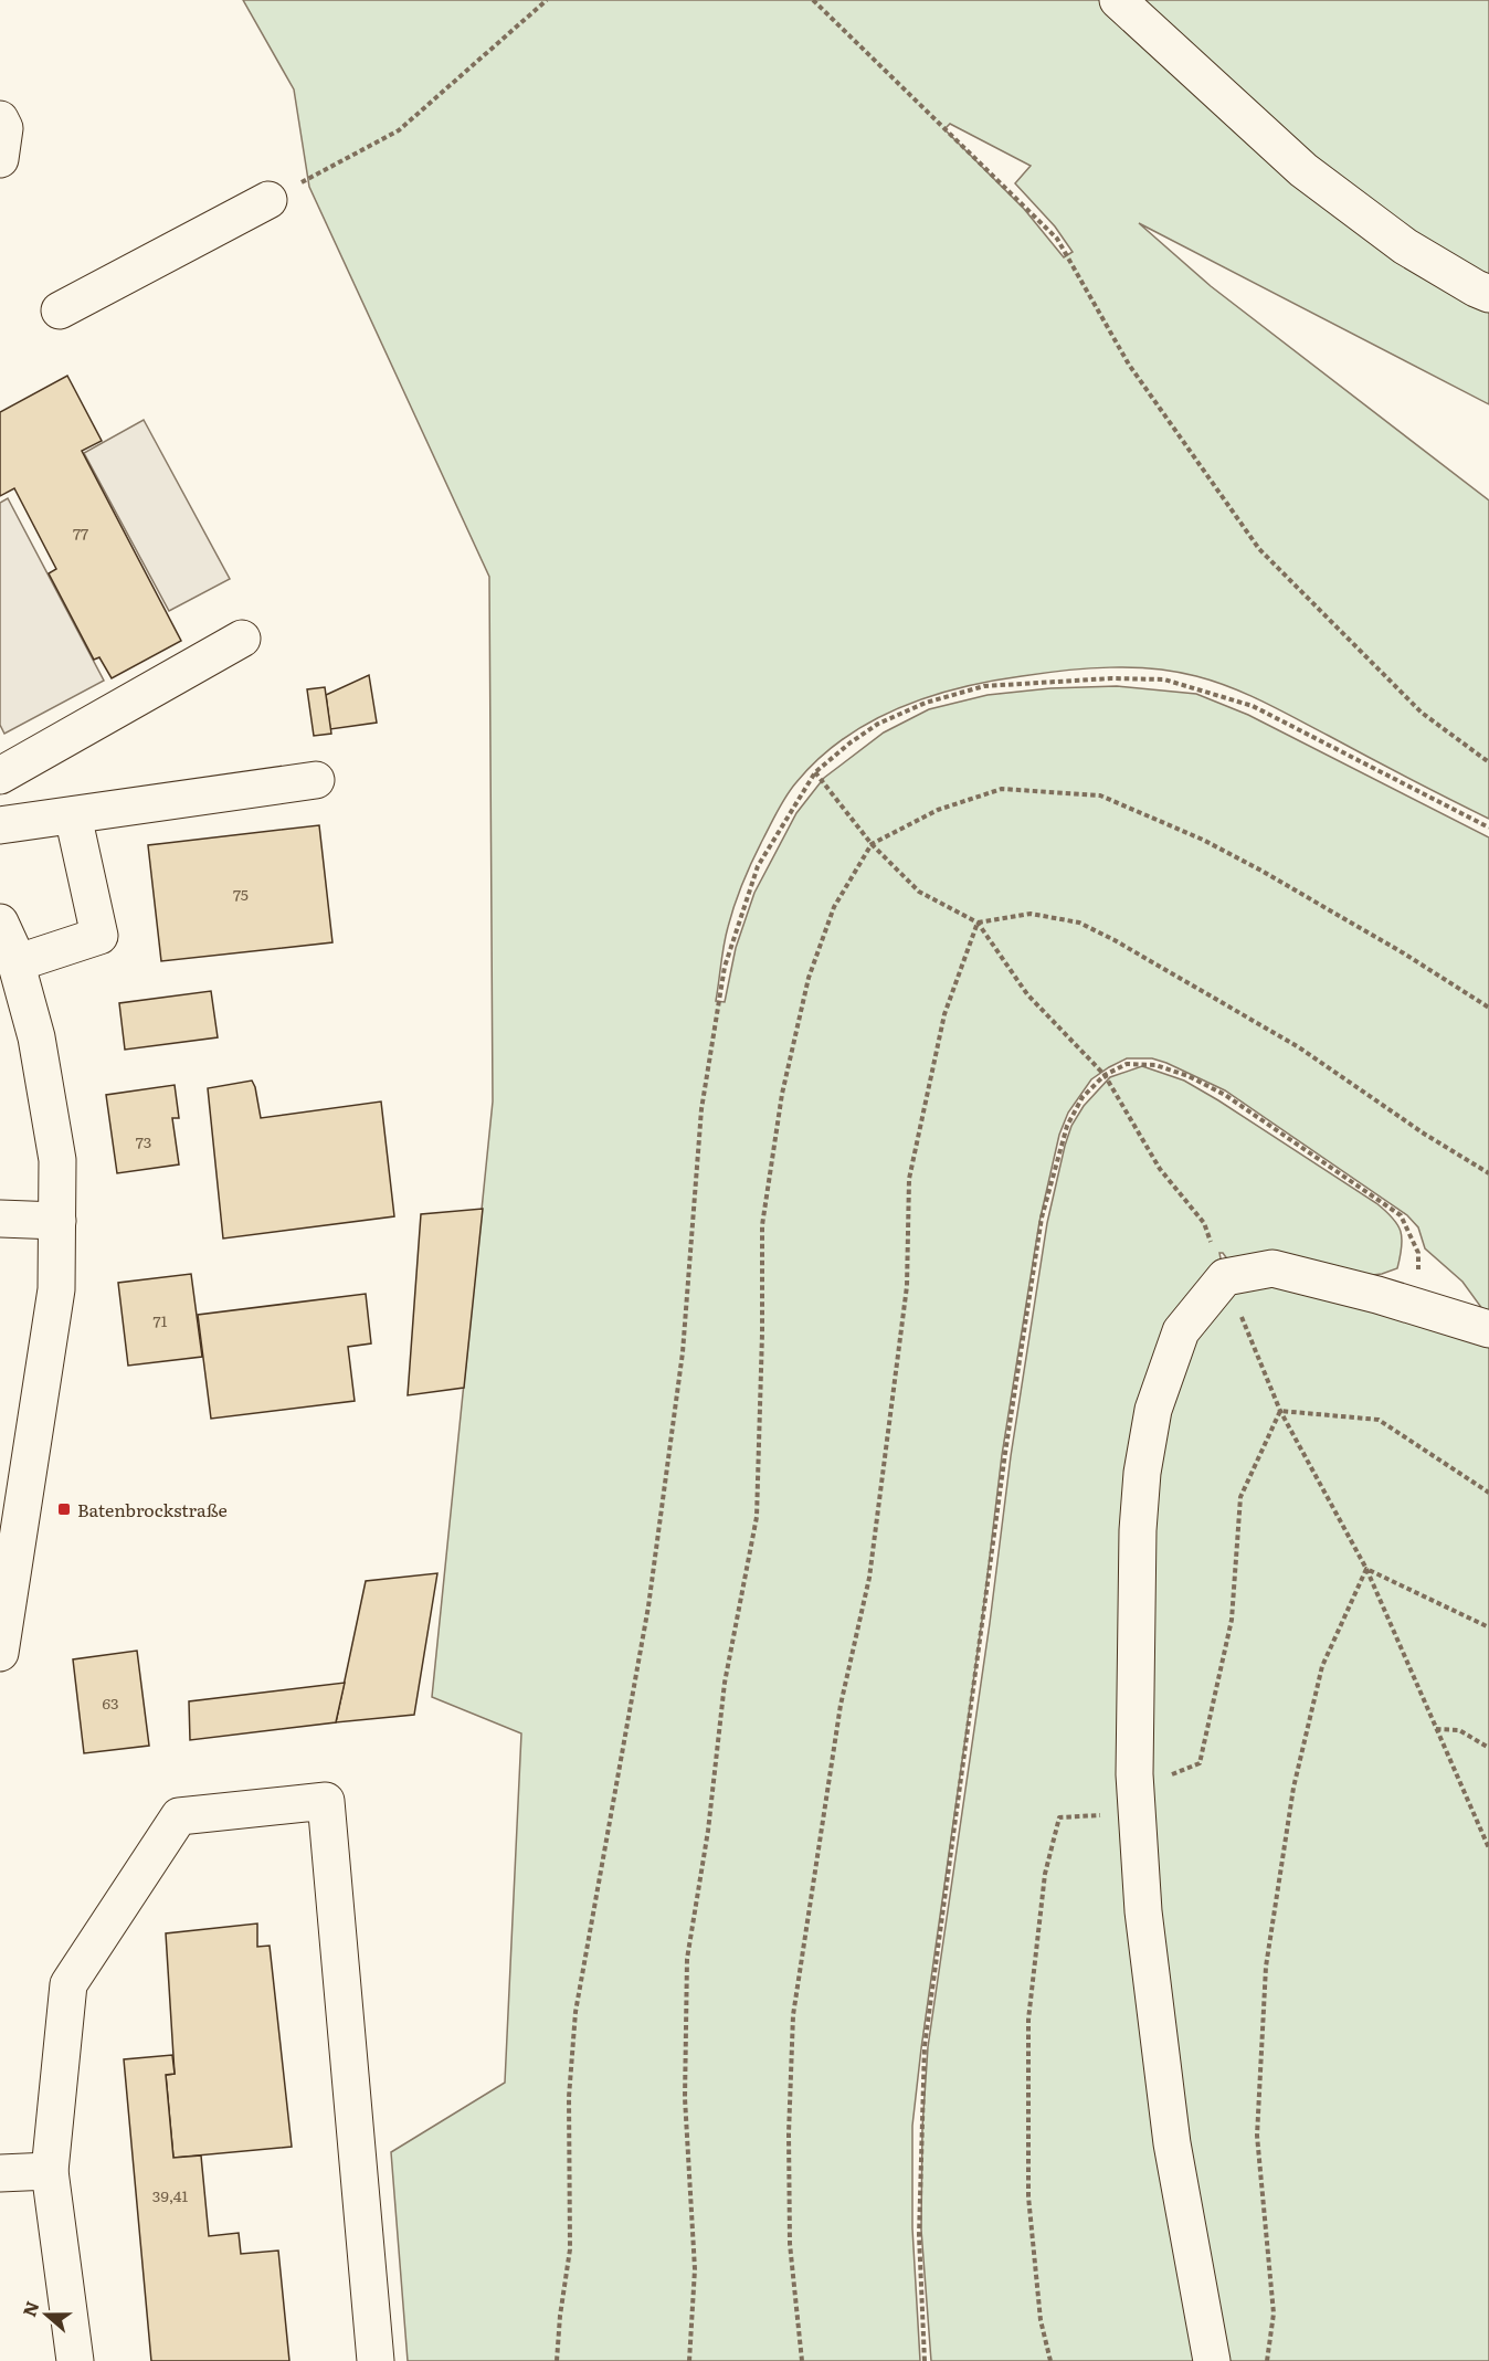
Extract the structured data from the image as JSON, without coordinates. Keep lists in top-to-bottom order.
{
  "places": {
    "transit": ["Batenbrockstraße"]
  },
  "house_numbers": [
    "77",
    "75",
    "73",
    "71",
    "63",
    "39,41"
  ],
  "north": "left"
}
